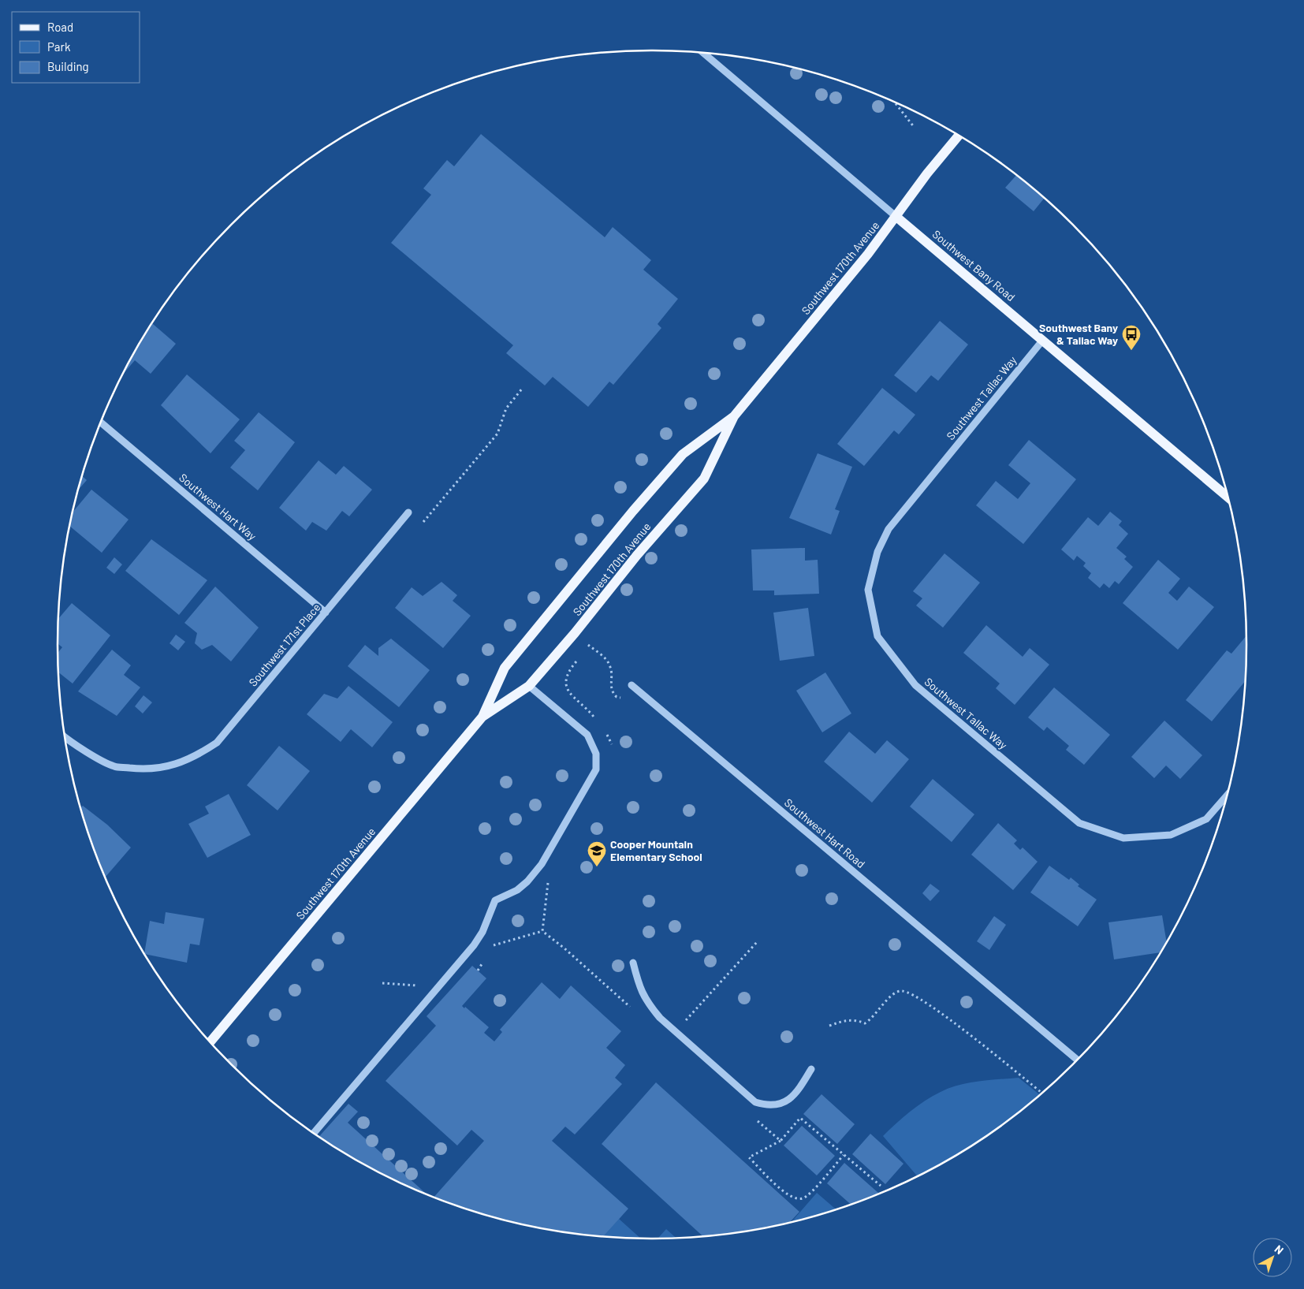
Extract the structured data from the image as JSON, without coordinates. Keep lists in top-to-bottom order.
{
  "streets": {
    "main road": ["Southwest Bany Road", "Southwest 170th Avenue"],
    "street": [
      "Southwest Tallac Way",
      "Southwest Hart Way",
      "Southwest 171st Place",
      "Southwest Hart Road"
    ]
  },
  "crossings": [
    ["Southwest Bany Road", "Southwest 170th Avenue"],
    ["Southwest Bany Road", "Southwest Tallac Way"],
    ["Southwest Hart Way", "Southwest 171st Place"]
  ],
  "places": {
    "bus stop": ["Southwest Bany & Tallac Way"],
    "school or university": ["Cooper Mountain Elementary School"]
  },
  "legend": ["Road", "Park", "Building"],
  "north": "top right"
}
